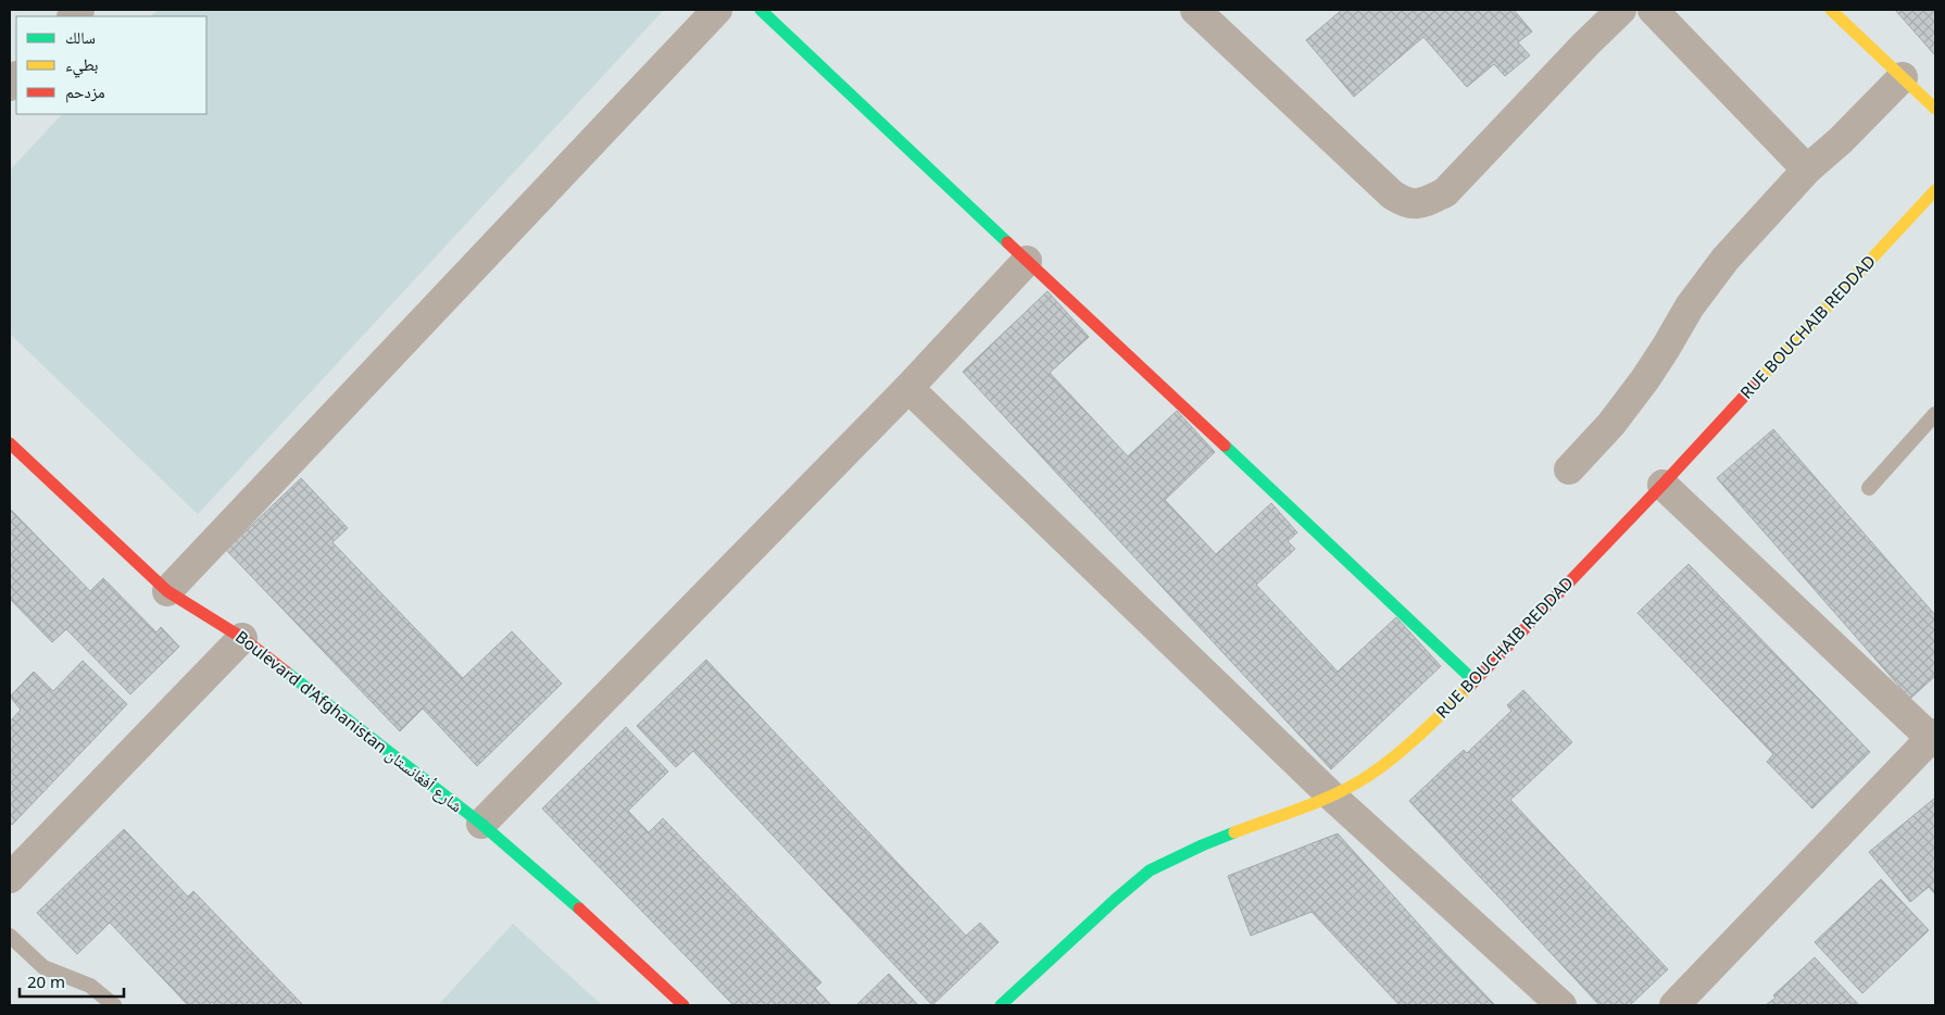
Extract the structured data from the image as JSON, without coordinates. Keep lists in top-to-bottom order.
{
  "streets": {
    "street": ["RUE BOUCHAIB REDDAD", "Boulevard d'Afghanistan شارع أفغانستان"]
  },
  "legend": ["سالك", "بطيء", "مزدحم"],
  "scale_bar": "20 m"
}
